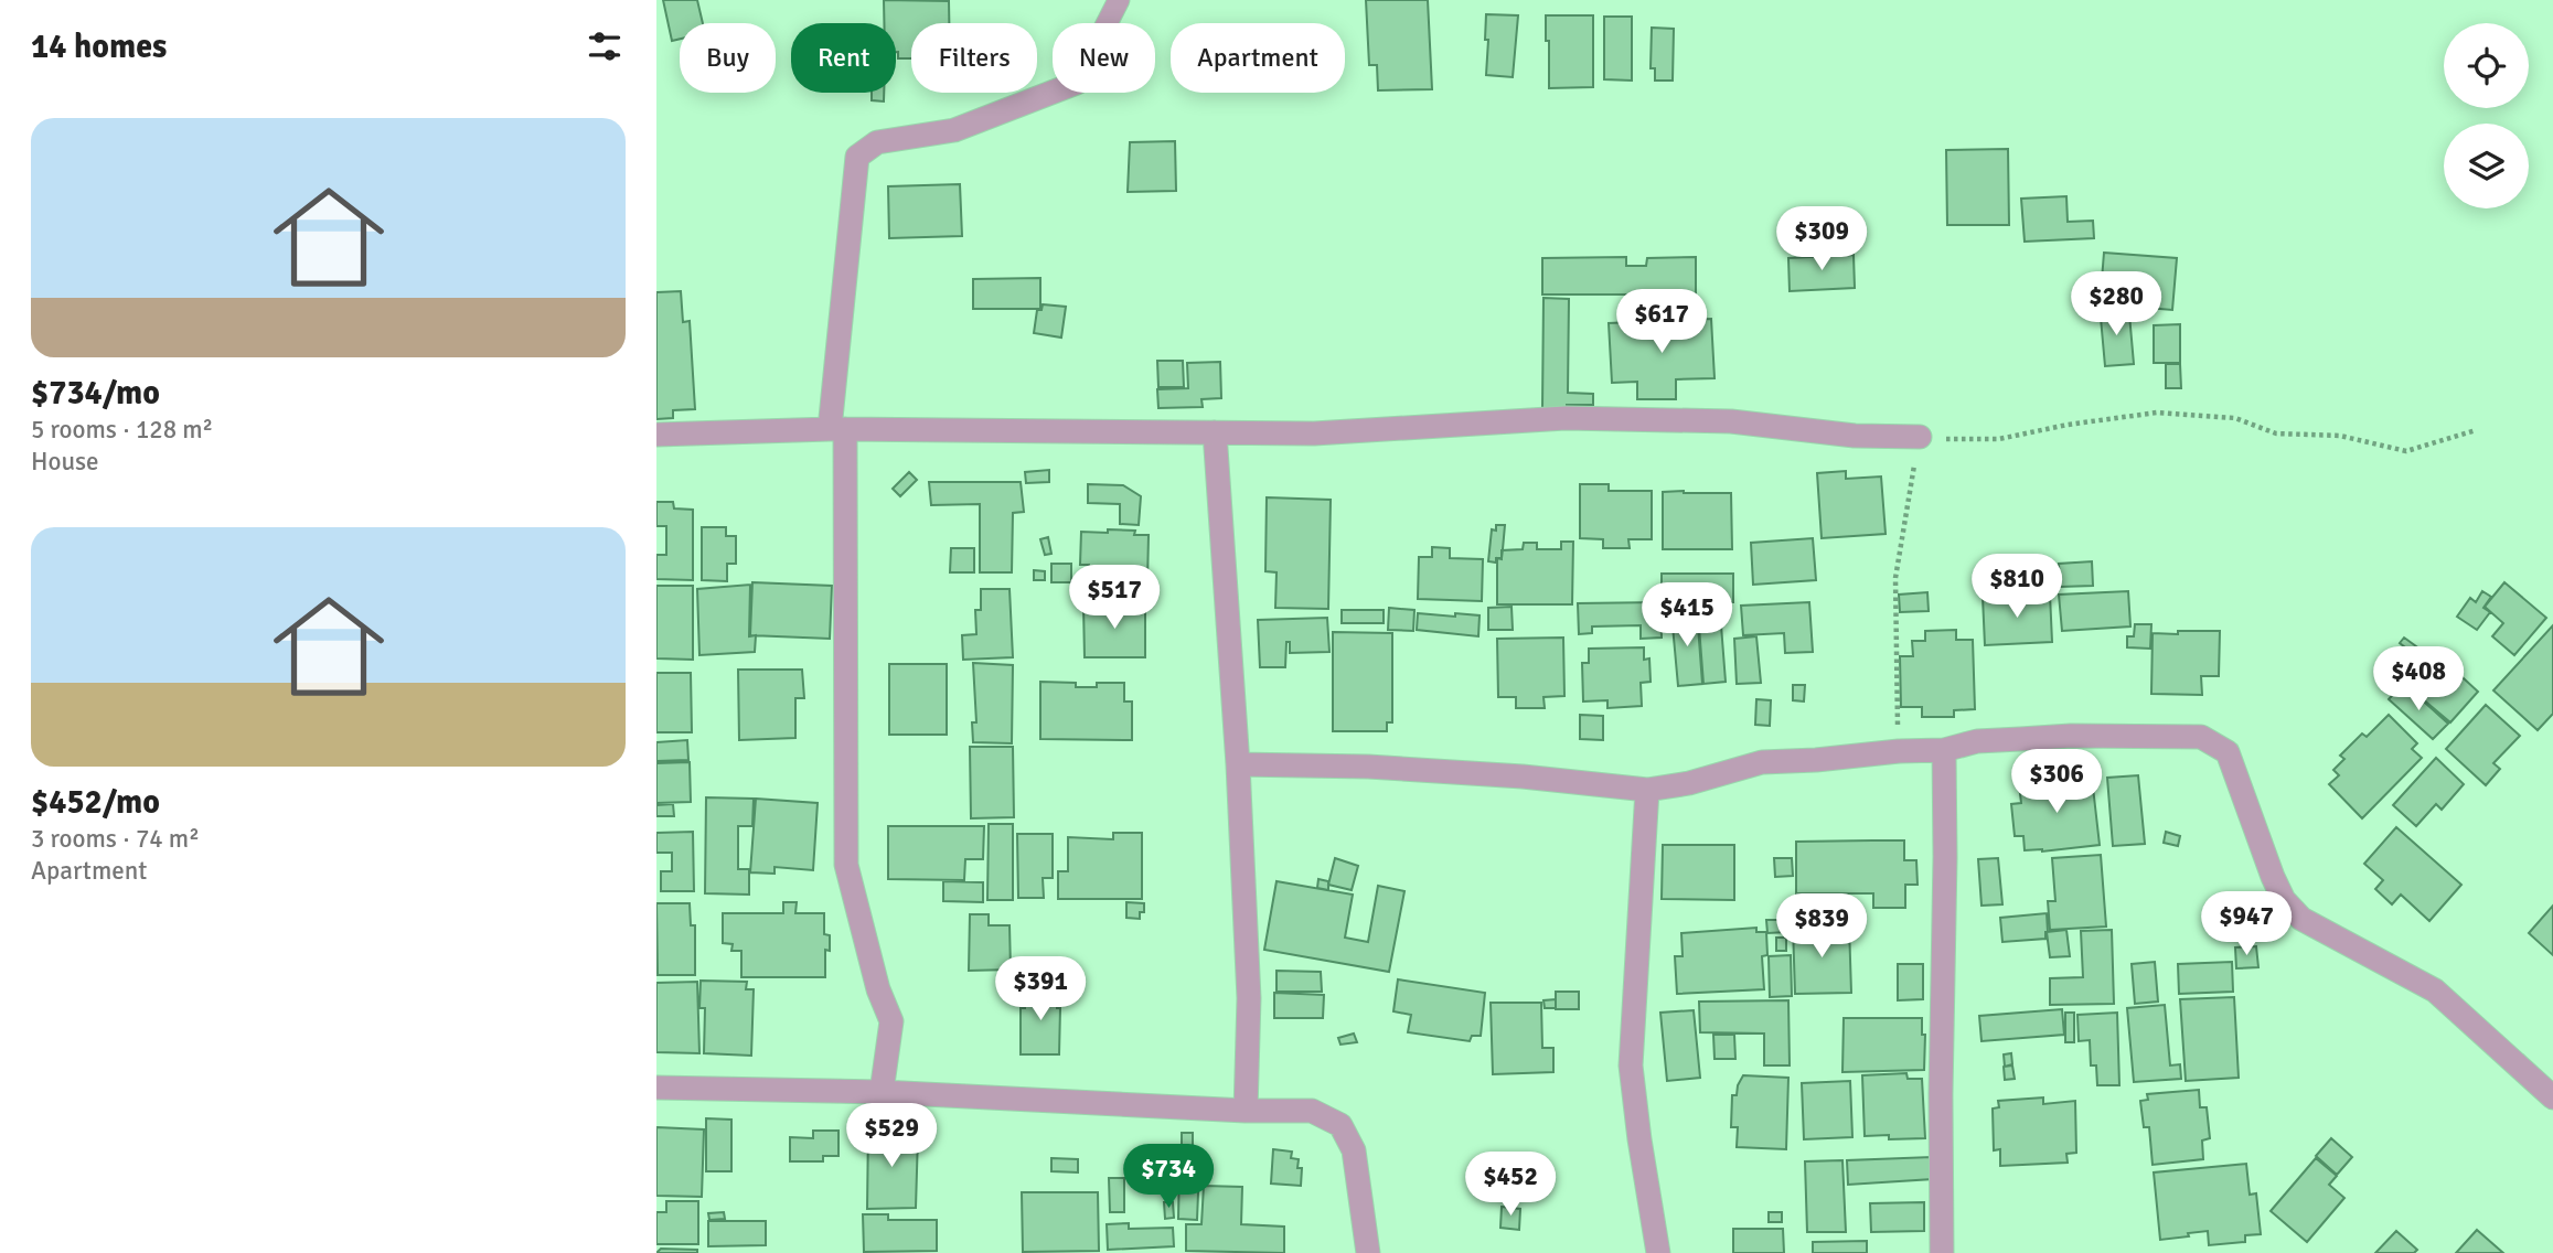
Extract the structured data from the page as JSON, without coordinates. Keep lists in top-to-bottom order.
{
  "page": {
    "heading": "14 homes",
    "chip": [
      "Buy",
      "Rent",
      "Filters",
      "New",
      "Apartment"
    ],
    "list": [
      {
        "name": "$734/mo",
        "note": "5 rooms · 128 m² · House"
      },
      {
        "name": "$452/mo",
        "note": "3 rooms · 74 m² · Apartment"
      }
    ],
    "price": [
      "$309",
      "$280",
      "$617",
      "$810",
      "$517",
      "$415",
      "$408",
      "$306",
      "$947",
      "$839",
      "$391",
      "$529",
      "$734",
      "$452"
    ]
  }
}
